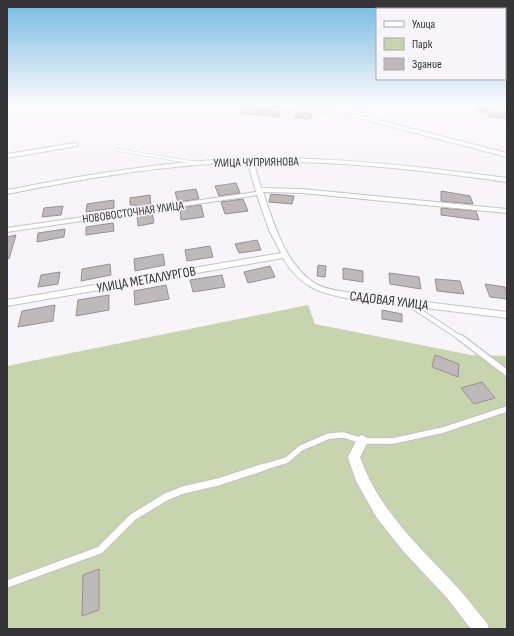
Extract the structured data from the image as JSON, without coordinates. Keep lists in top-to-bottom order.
{
  "streets": {
    "street": [
      "УЛИЦА ЧУПРИЯНОВА",
      "НОВОВОСТОЧНАЯ УЛИЦА",
      "УЛИЦА МЕТАЛЛУРГОВ",
      "САДОВАЯ УЛИЦА"
    ]
  },
  "crossings": [
    ["УЛИЦА ЧУПРИЯНОВА", "САДОВАЯ УЛИЦА"],
    ["НОВОВОСТОЧНАЯ УЛИЦА", "САДОВАЯ УЛИЦА"],
    ["УЛИЦА МЕТАЛЛУРГОВ", "САДОВАЯ УЛИЦА"]
  ],
  "legend": ["Улица", "Парк", "Здание"]
}
